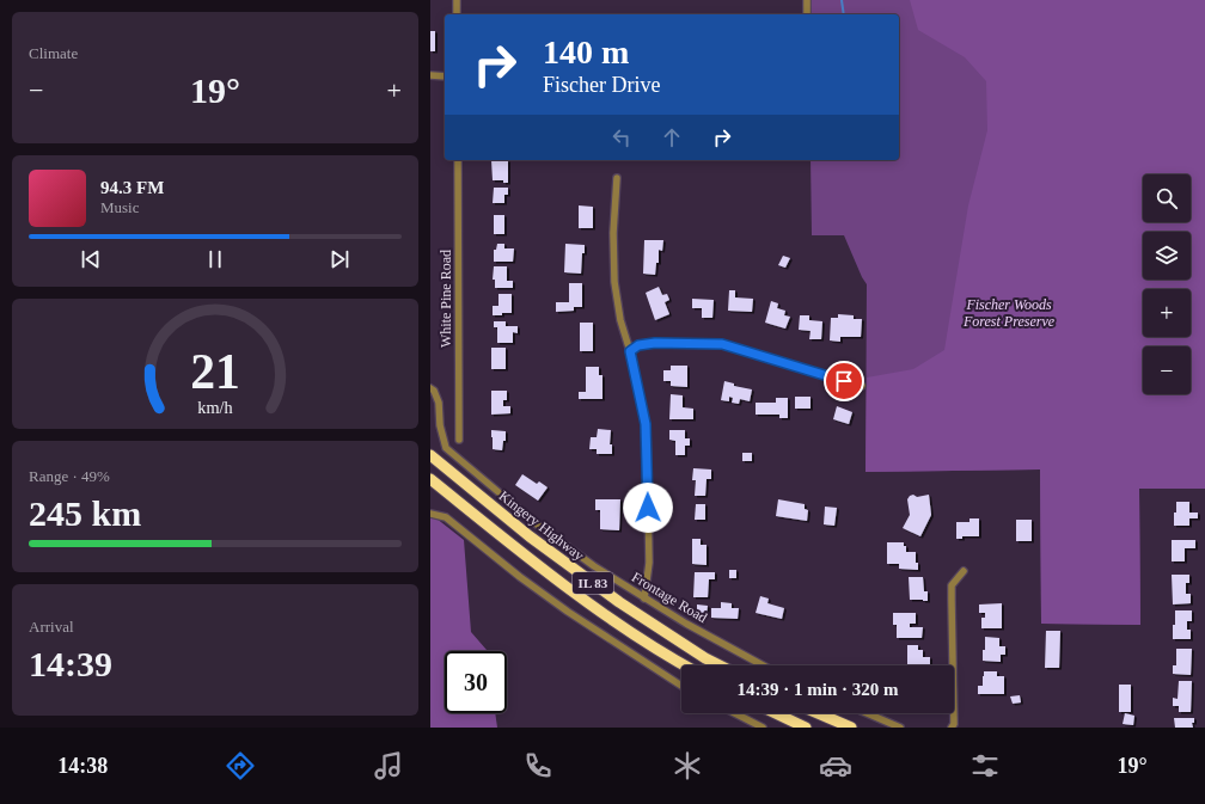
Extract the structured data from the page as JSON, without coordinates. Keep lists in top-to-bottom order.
{
  "streets": {
    "highway": ["Kingery Highway", "IL 83"],
    "street": ["White Pine Road", "Frontage Road"]
  },
  "parks": ["Fischer Woods Forest Preserve"],
  "page": {
    "tile": [
      "Climate",
      ["Range · 49%", "245 km"],
      ["Arrival", "14:39"]
    ],
    "turn": ["140 m", "Fischer Drive"],
    "heat": ["−", "19°", "+"],
    "song": ["94.3 FM", "Music"],
    "map_buttons": ["+", "−"],
    "limit": "30",
    "trip": "14:39 · 1 min · 320 m",
    "tabs": ["14:38", "19°"],
    "gauge": ["21", "km/h"]
  }
}
